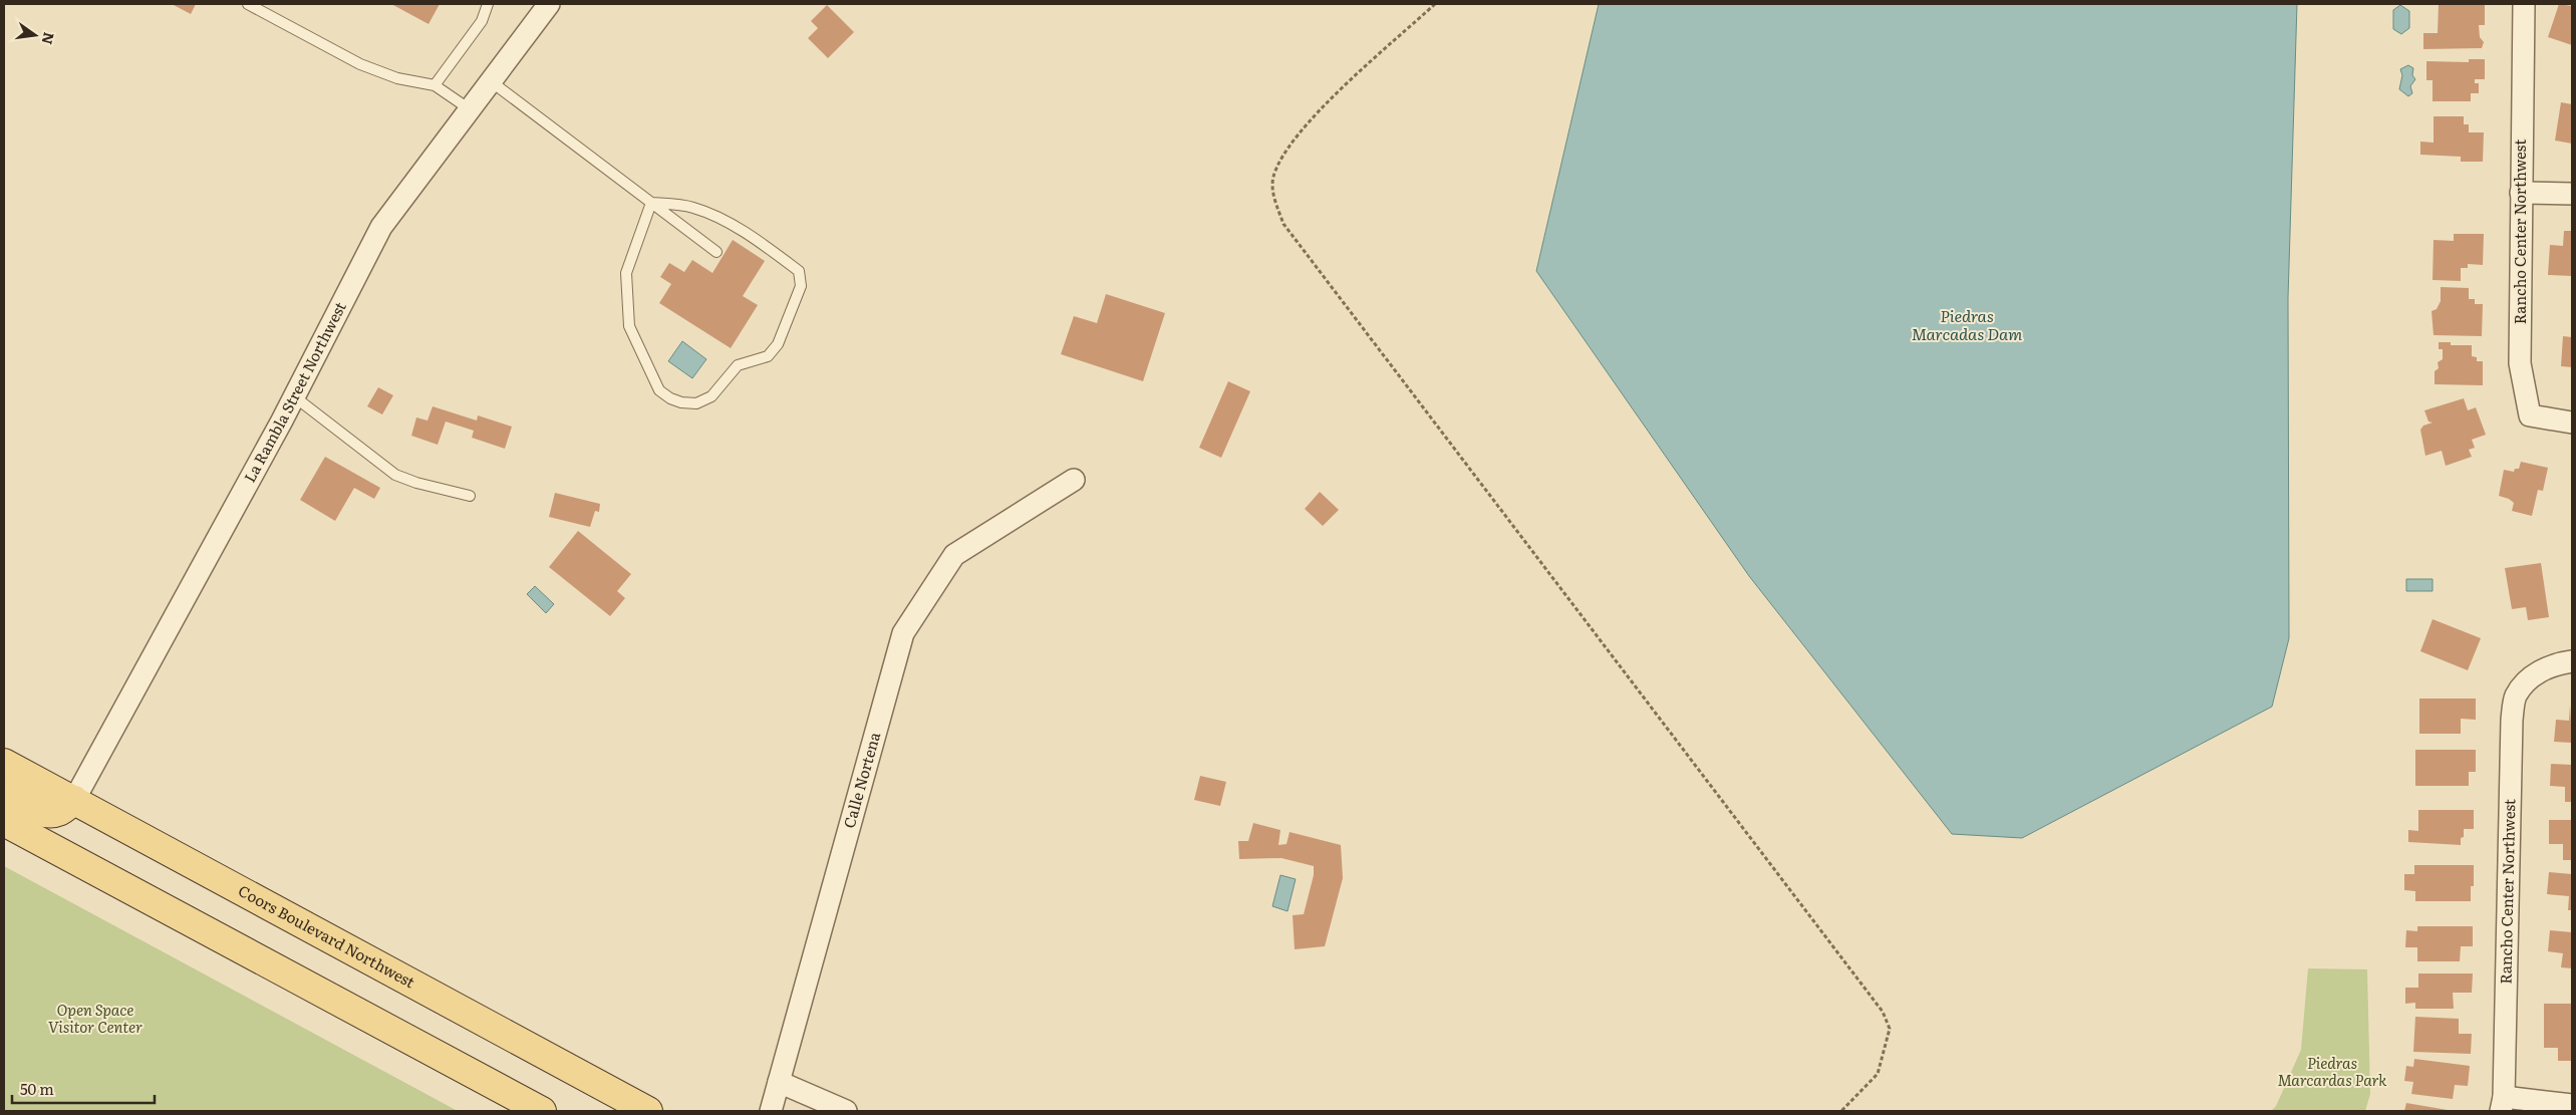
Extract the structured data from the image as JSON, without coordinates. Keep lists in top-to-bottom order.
{
  "streets": {
    "main road": ["Coors Boulevard Northwest"],
    "street": ["Rancho Center Northwest", "La Rambla Street Northwest", "Calle Nortena"]
  },
  "crossings": [
    ["La Rambla Street Northwest", "Coors Boulevard Northwest"]
  ],
  "water": ["Piedras Marcadas Dam"],
  "parks": ["Open Space Visitor Center", "Piedras Marcardas Park"],
  "scale_bar": "50 m",
  "north": "right"
}
